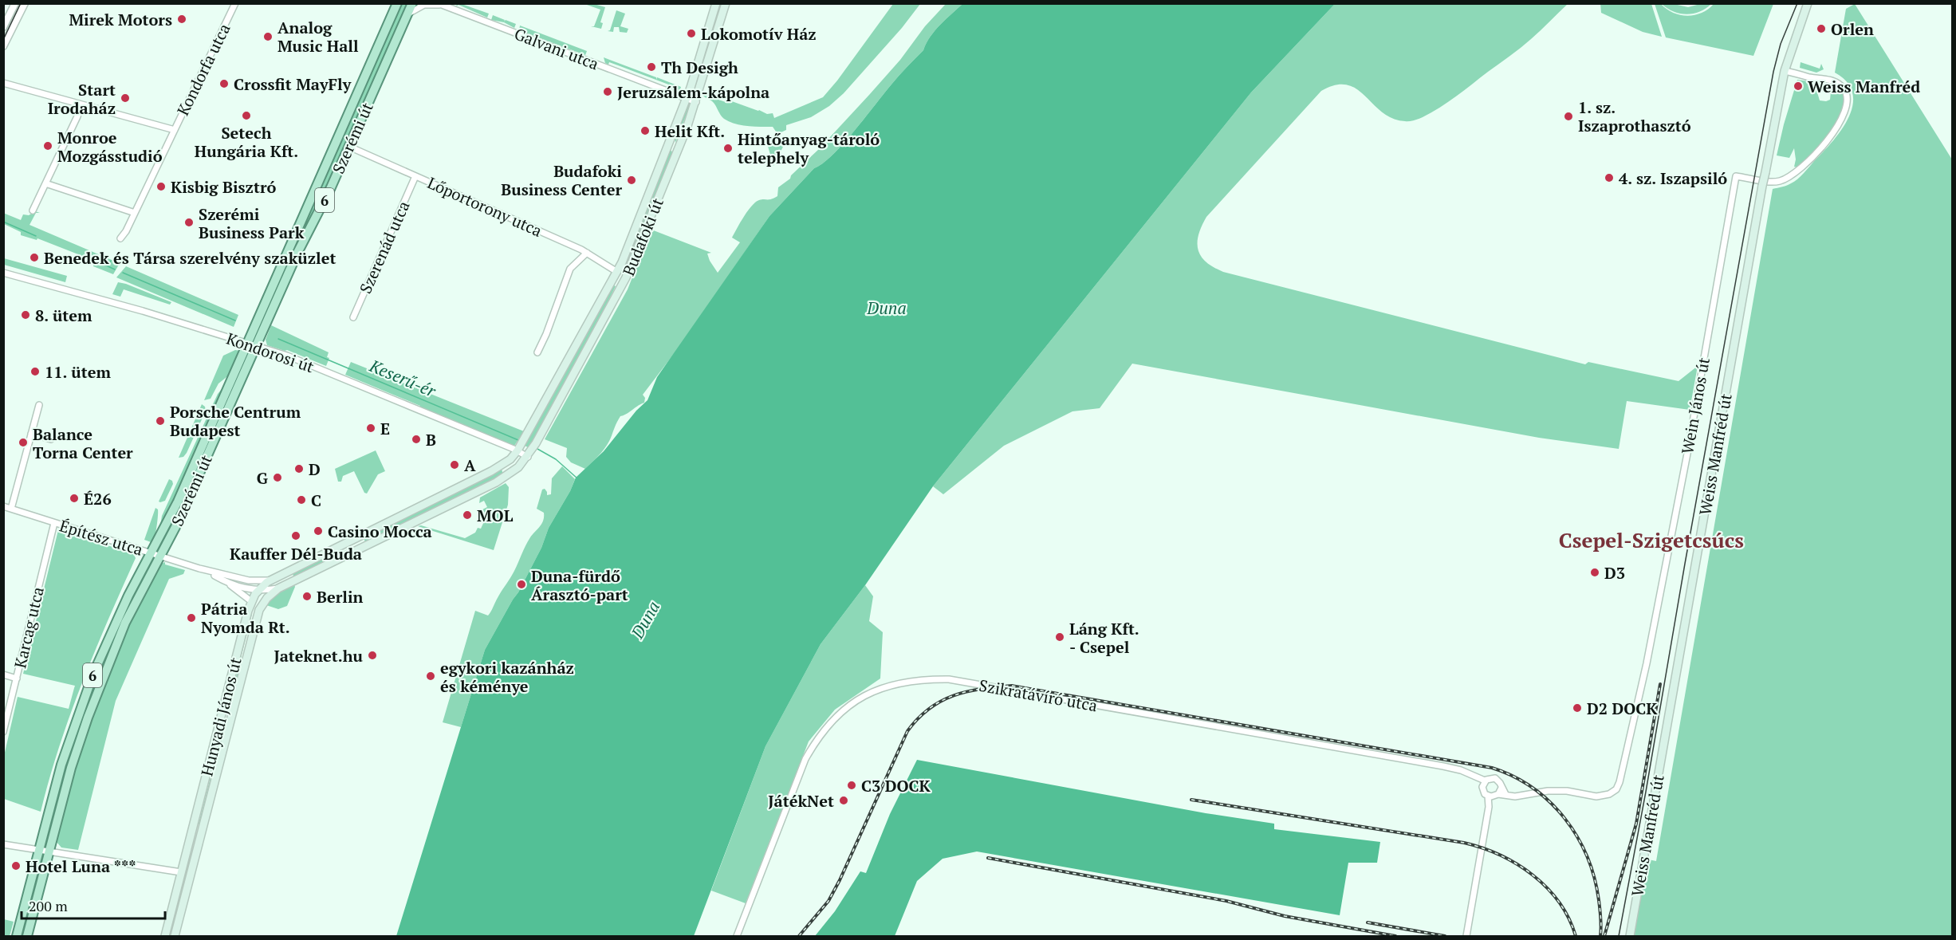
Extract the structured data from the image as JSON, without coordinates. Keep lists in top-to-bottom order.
{
  "streets": {
    "main road": [
      "Szerémi út",
      "6",
      "Budafoki út",
      "Weiss Manfréd út",
      "Hunyadi János út"
    ],
    "street": [
      "Galvani utca",
      "Kondorfa utca",
      "Lőportorony utca",
      "Szerenád utca",
      "Kondorosi út",
      "Wein János út",
      "Építész utca",
      "Karcag utca",
      "Szikratávíró utca"
    ]
  },
  "crossings": [
    ["Galvani utca", "Szerémi út"],
    ["Galvani utca", "Budafoki út"],
    ["Szerémi út", "Lőportorony utca"],
    ["Szerémi út", "Kondorosi út"],
    ["Szerémi út", "Építész utca"],
    ["Lőportorony utca", "Budafoki út"],
    ["Lőportorony utca", "Szerenád utca"],
    ["Budafoki út", "Kondorosi út"],
    ["Budafoki út", "Hunyadi János út"],
    ["Kondorosi út", "Hunyadi János út"],
    ["Wein János út", "Weiss Manfréd út"],
    ["Építész utca", "Karcag utca"],
    ["Építész utca", "Hunyadi János út"]
  ],
  "districts": ["Csepel-Szigetcsúcs"],
  "water": ["Duna", "Keserű-ér"],
  "places": [
    "Mirek Motors",
    "Orlen",
    "Lokomotív Ház",
    "Analog Music Hall",
    "Th Desigh",
    "Crossfit MayFly",
    "Weiss Manfréd",
    "Jeruzsálem-kápolna",
    "Start Irodaház",
    "Setech Hungária Kft.",
    "1. sz. Iszaprothasztó",
    "Helit Kft.",
    "Monroe Mozgásstudió",
    "Hintőanyag-tároló telephely",
    "4. sz. Iszapsiló",
    "Budafoki Business Center",
    "Kisbig Bisztró",
    "Szerémi Business Park",
    "Benedek és Társa szerelvény szaküzlet",
    "8. ütem",
    "11. ütem",
    "Porsche Centrum Budapest",
    "E",
    "B",
    "Balance Torna Center",
    "A",
    "D",
    "G",
    "É26",
    "C",
    "MOL",
    "Casino Mocca",
    "Kauffer Dél-Buda",
    "D3",
    "Duna-fürdő Árasztó-part",
    "Berlin",
    "Pátria Nyomda Rt.",
    "Láng Kft. - Csepel",
    "Jateknet.hu",
    "egykori kazánház és kéménye",
    "D2 DOCK",
    "C3 DOCK",
    "JátékNet",
    "Hotel Luna ***"
  ],
  "scale_bar": "200 m"
}
